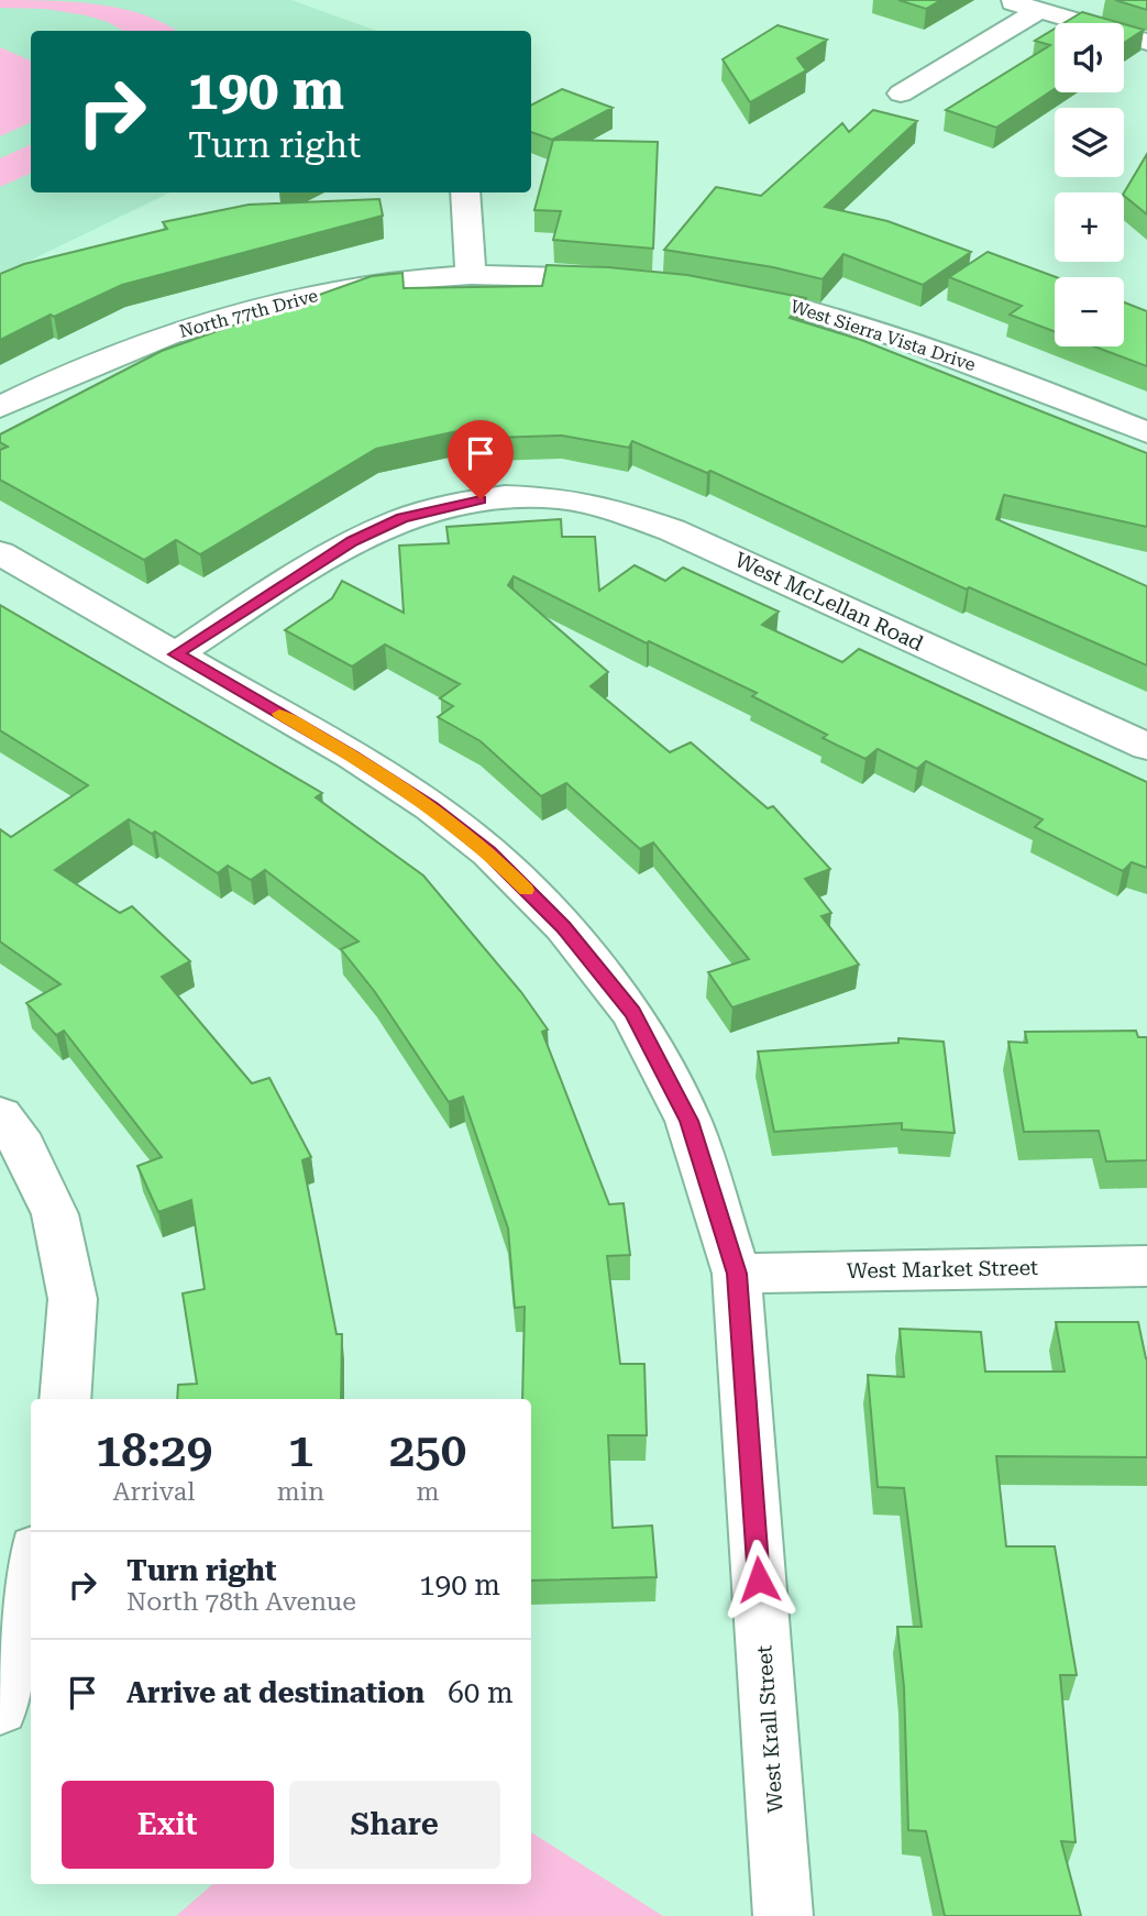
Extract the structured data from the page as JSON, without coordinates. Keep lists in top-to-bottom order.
{
  "streets": {
    "street": [
      "North 77th Drive",
      "West Sierra Vista Drive",
      "West McLellan Road",
      "West Market Street",
      "West Krall Street"
    ]
  },
  "crossings": [
    ["West McLellan Road", "West Krall Street"],
    ["West Market Street", "West Krall Street"]
  ],
  "page": {
    "map_buttons": ["+", "−"],
    "turn": ["190 m", "Turn right"],
    "eta": [
      "18:29",
      "Arrival",
      "1",
      "min",
      "250",
      "m"
    ],
    "list": [
      {
        "name": "Turn right",
        "note": "North 78th Avenue",
        "value": "190 m"
      },
      {
        "name": "Arrive at destination",
        "value": "60 m"
      }
    ],
    "buttons": ["Exit", "Share"]
  }
}
